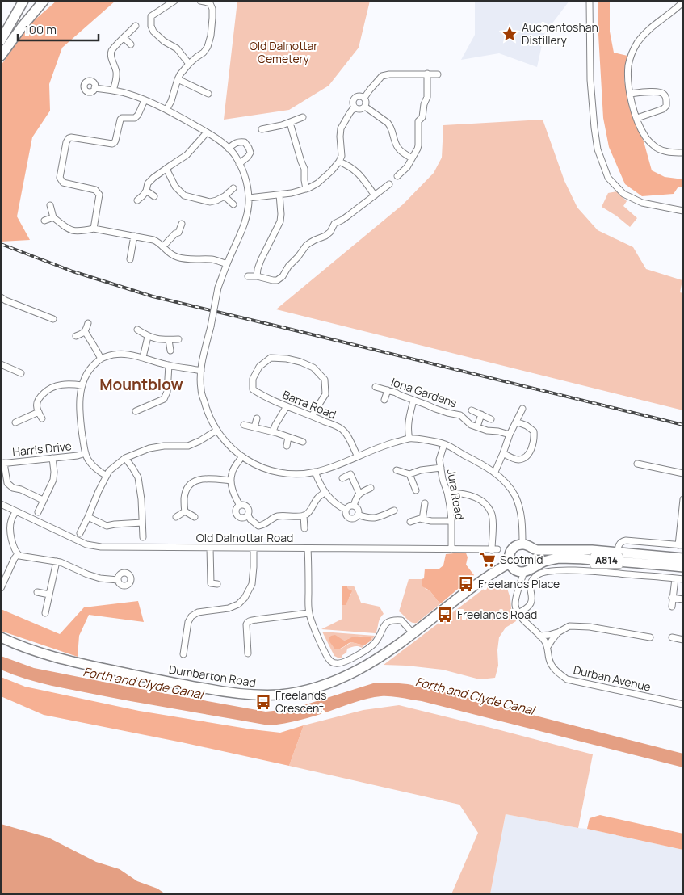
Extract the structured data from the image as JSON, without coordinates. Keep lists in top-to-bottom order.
{
  "streets": {
    "main road": ["A814", "Dumbarton Road"],
    "street": [
      "Iona Gardens",
      "Barra Road",
      "Harris Drive",
      "Jura Road",
      "Old Dalnottar Road",
      "Durban Avenue"
    ]
  },
  "crossings": [
    ["Jura Road", "Old Dalnottar Road"],
    ["A814", "Dumbarton Road"]
  ],
  "districts": ["Mountblow"],
  "water": ["Forth and Clyde Canal"],
  "parks": ["Old Dalnottar Cemetery"],
  "places": {
    "place": ["Auchentoshan Distillery"],
    "supermarket": ["Scotmid"],
    "bus stop": ["Freelands Place", "Freelands Road", "Freelands Crescent"]
  },
  "scale_bar": "100 m"
}
